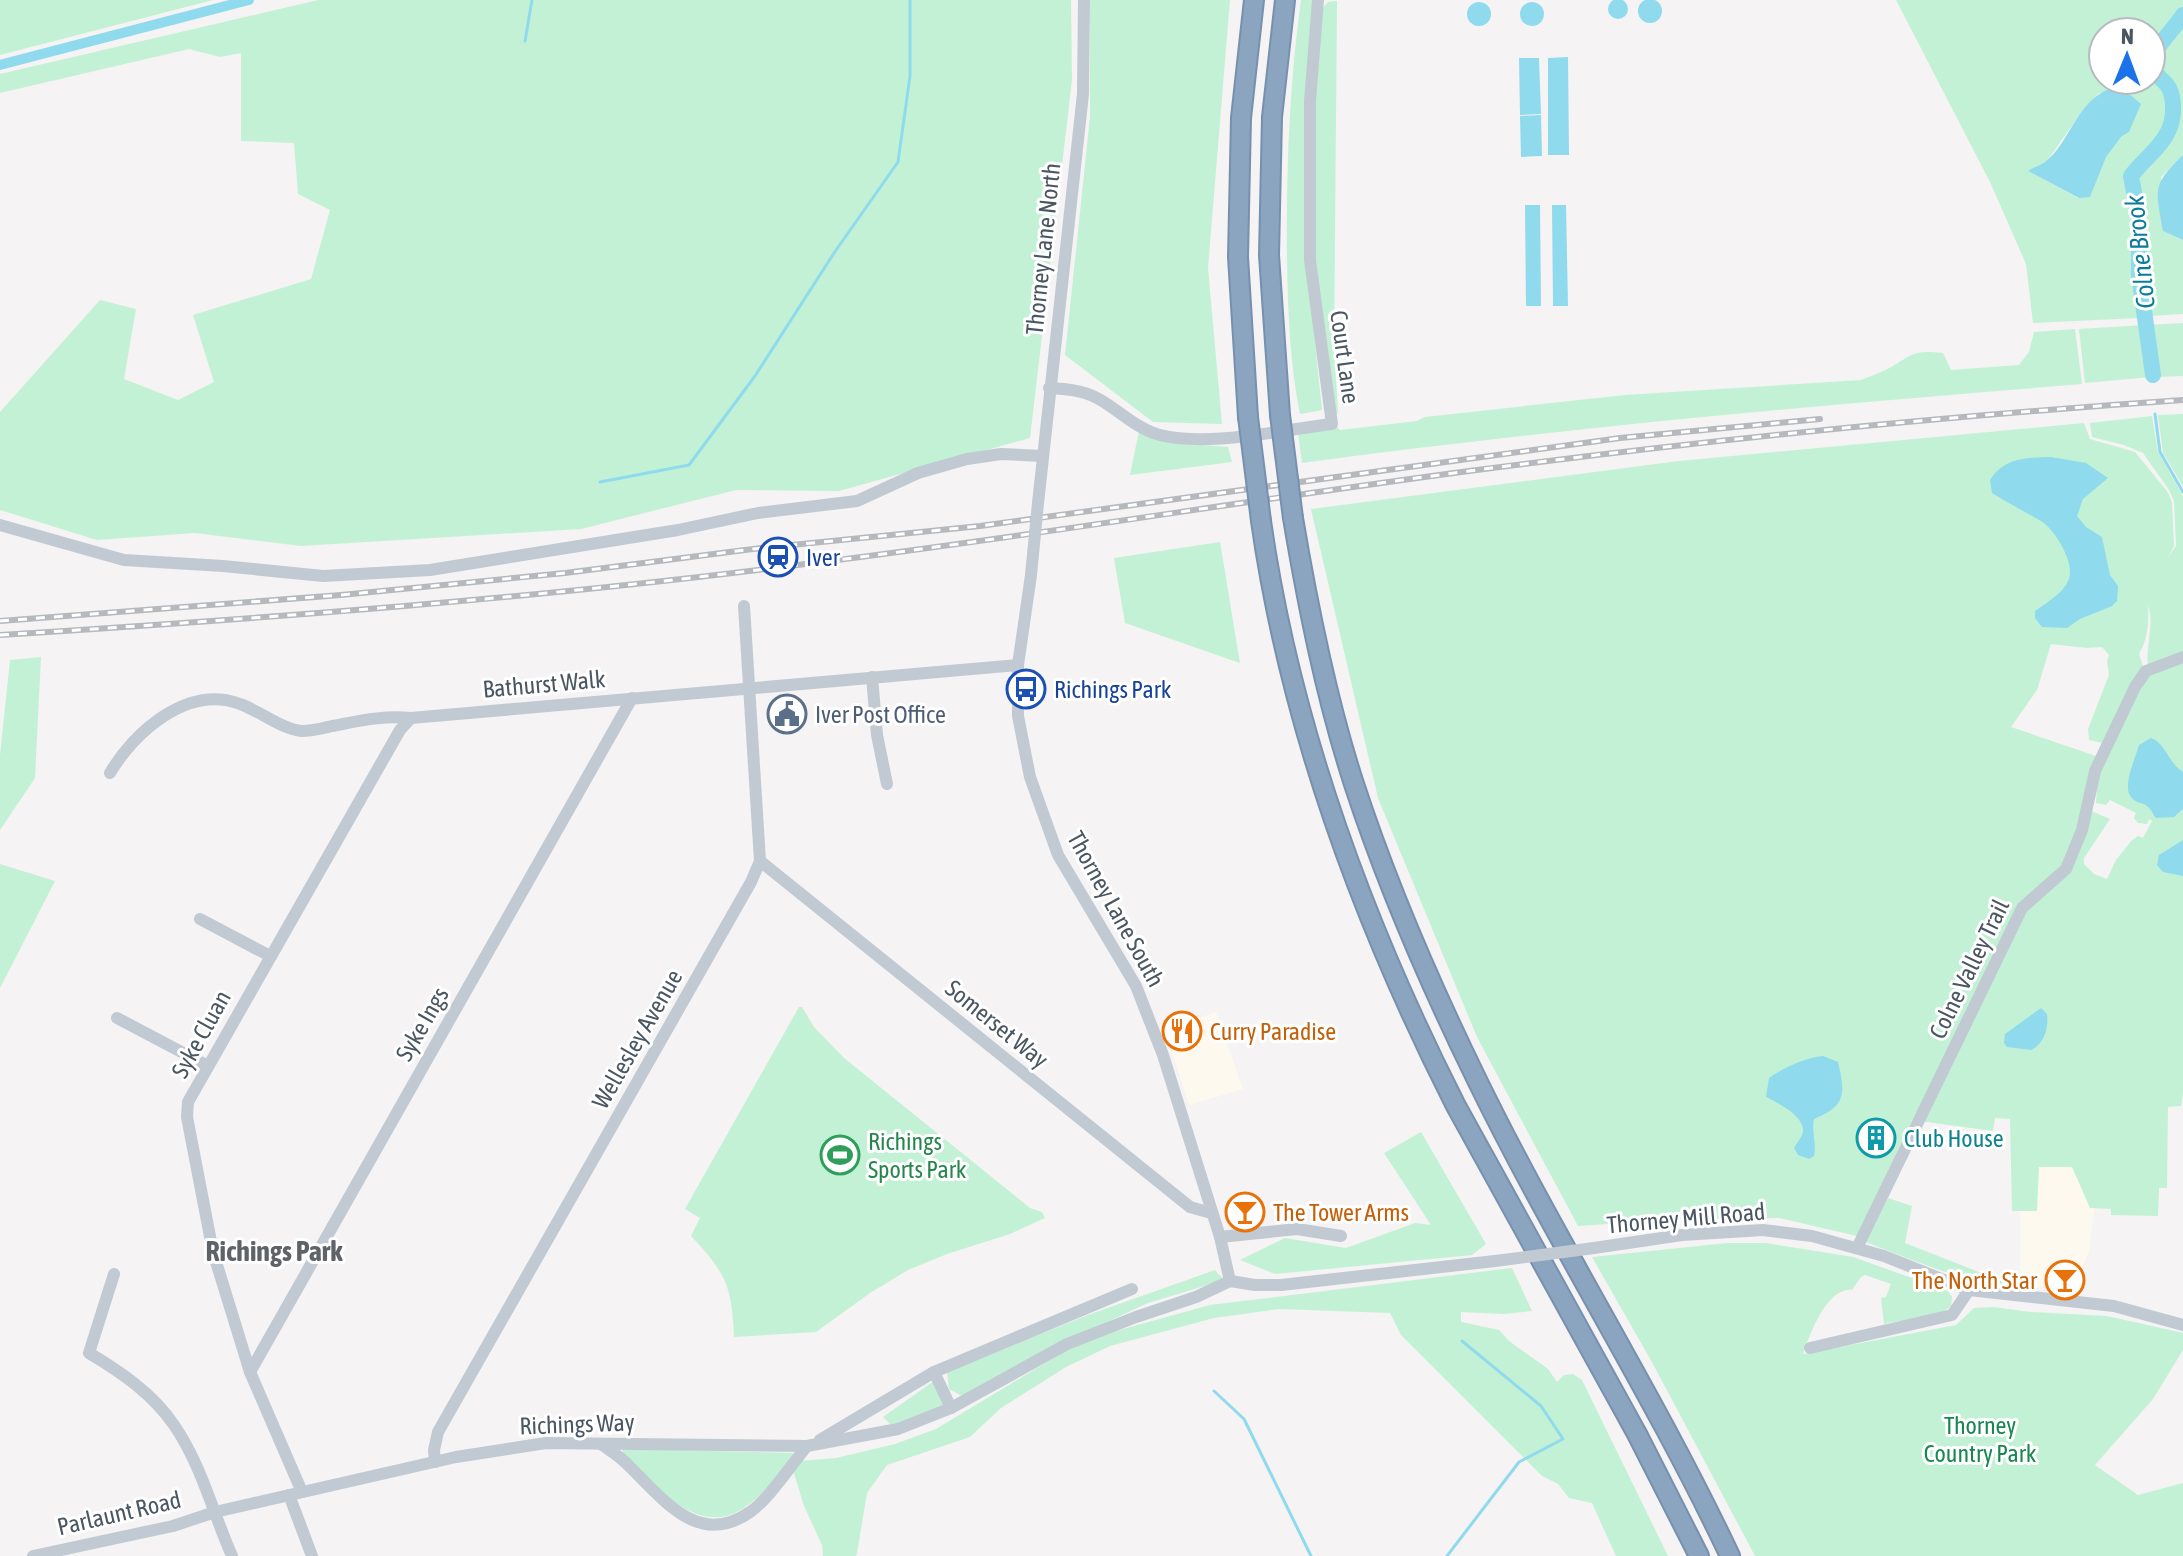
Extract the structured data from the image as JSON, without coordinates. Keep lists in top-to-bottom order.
{
  "streets": {
    "street": [
      "Thorney Lane North",
      "Court Lane",
      "Bathurst Walk",
      "Thorney Lane South",
      "Colne Valley Trail",
      "Syke Ings",
      "Somerset Way",
      "Syke Cluan",
      "Wellesley Avenue",
      "Thorney Mill Road",
      "Richings Way",
      "Parlaunt Road"
    ]
  },
  "crossings": [
    ["Thorney Lane North", "Court Lane"],
    ["Thorney Lane North", "Thorney Lane South"],
    ["Bathurst Walk", "Thorney Lane South"],
    ["Bathurst Walk", "Syke Ings"],
    ["Bathurst Walk", "Syke Cluan"],
    ["Bathurst Walk", "Wellesley Avenue"],
    ["Thorney Lane South", "Somerset Way"],
    ["Thorney Lane South", "Thorney Mill Road"],
    ["Thorney Lane South", "Richings Way"],
    ["Colne Valley Trail", "Thorney Mill Road"],
    ["Syke Ings", "Syke Cluan"],
    ["Somerset Way", "Wellesley Avenue"],
    ["Syke Cluan", "Richings Way"],
    ["Syke Cluan", "Parlaunt Road"],
    ["Wellesley Avenue", "Richings Way"],
    ["Thorney Mill Road", "Richings Way"],
    ["Richings Way", "Parlaunt Road"]
  ],
  "districts": ["Richings Park"],
  "water": ["Colne Brook"],
  "parks": ["Thorney Country Park"],
  "places": {
    "station": ["Iver"],
    "bus stop": ["Richings Park"],
    "public building": ["Iver Post Office"],
    "restaurant": ["Curry Paradise"],
    "building": ["Club House"],
    "sports": ["Richings Sports Park"],
    "bar": ["The Tower Arms", "The North Star"]
  },
  "north": "top"
}
